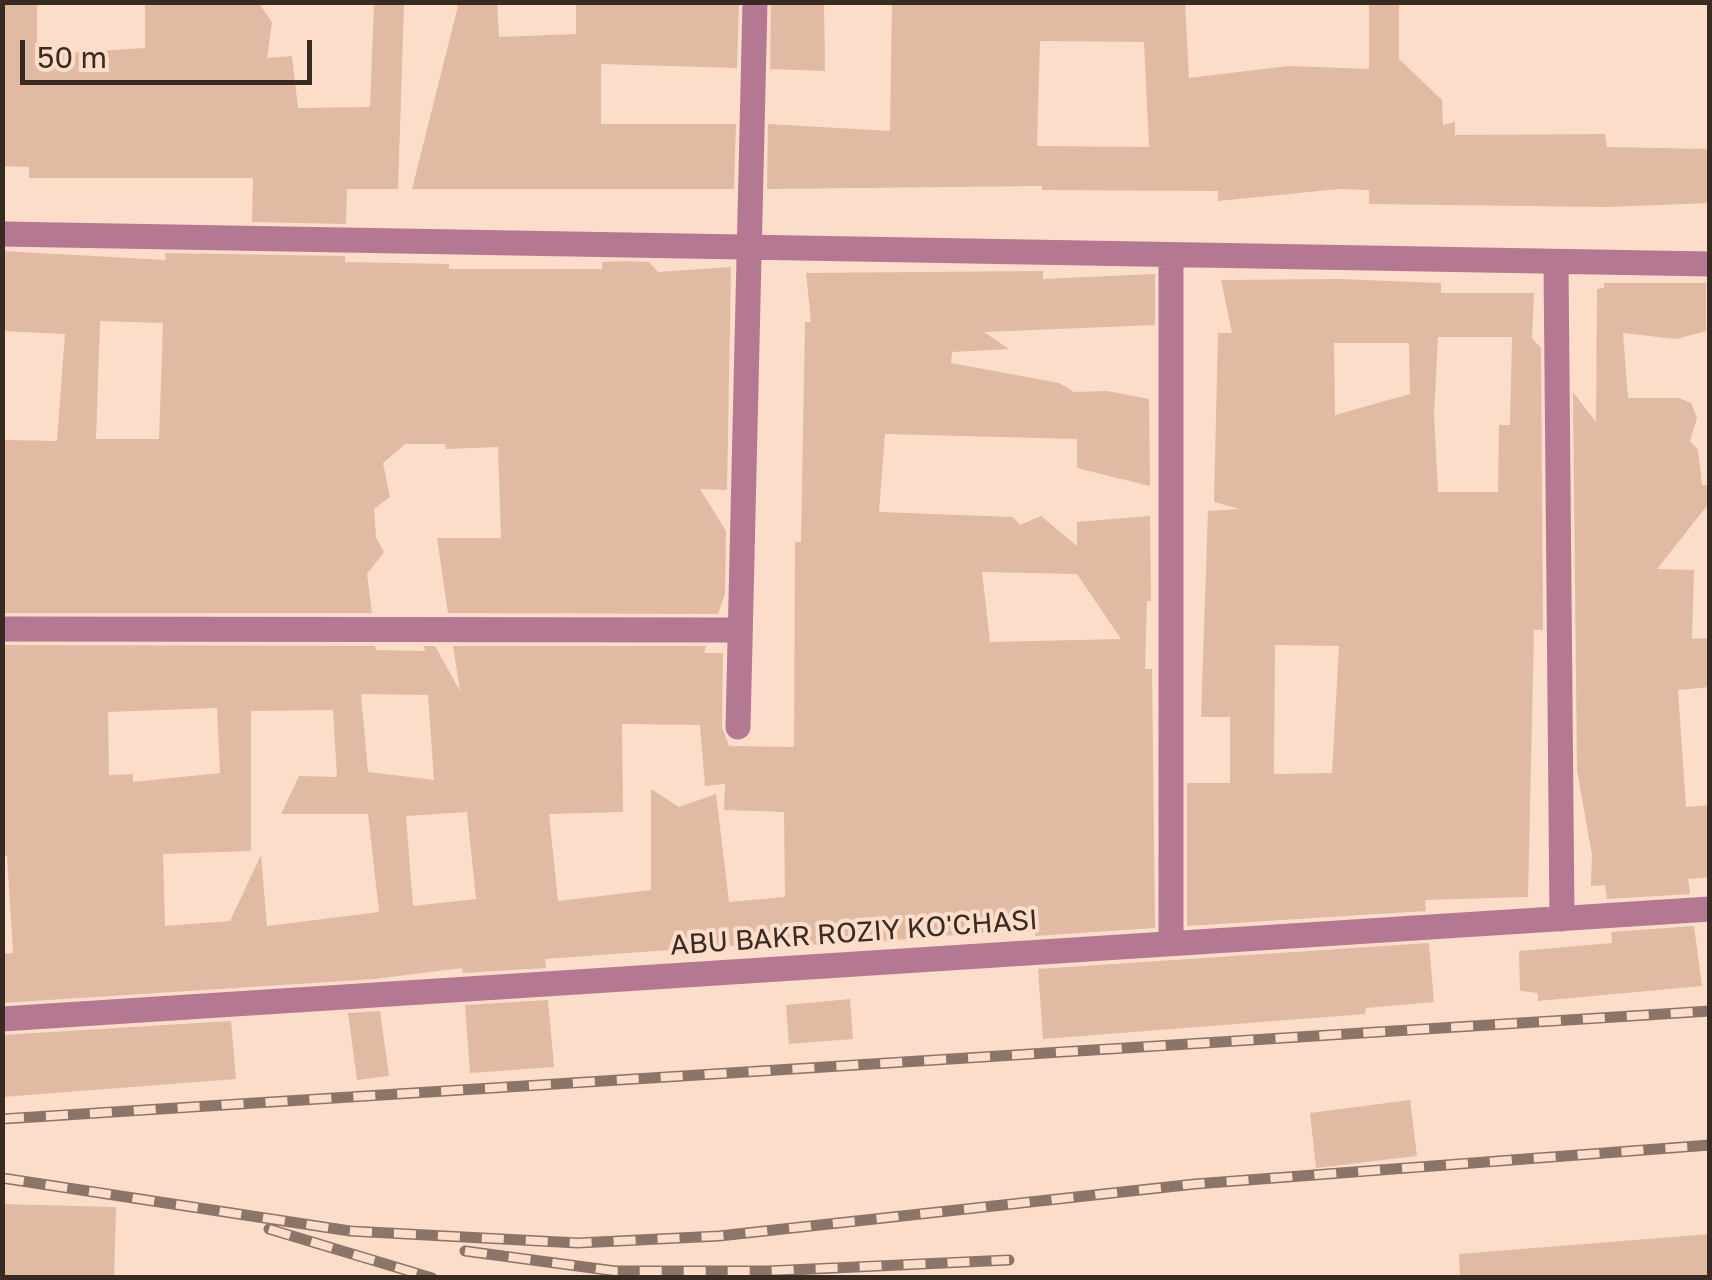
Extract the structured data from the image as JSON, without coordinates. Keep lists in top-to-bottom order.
{
  "streets": {
    "street": ["ABU BAKR ROZIY KO'CHASI"]
  },
  "scale_bar": "50 m"
}
